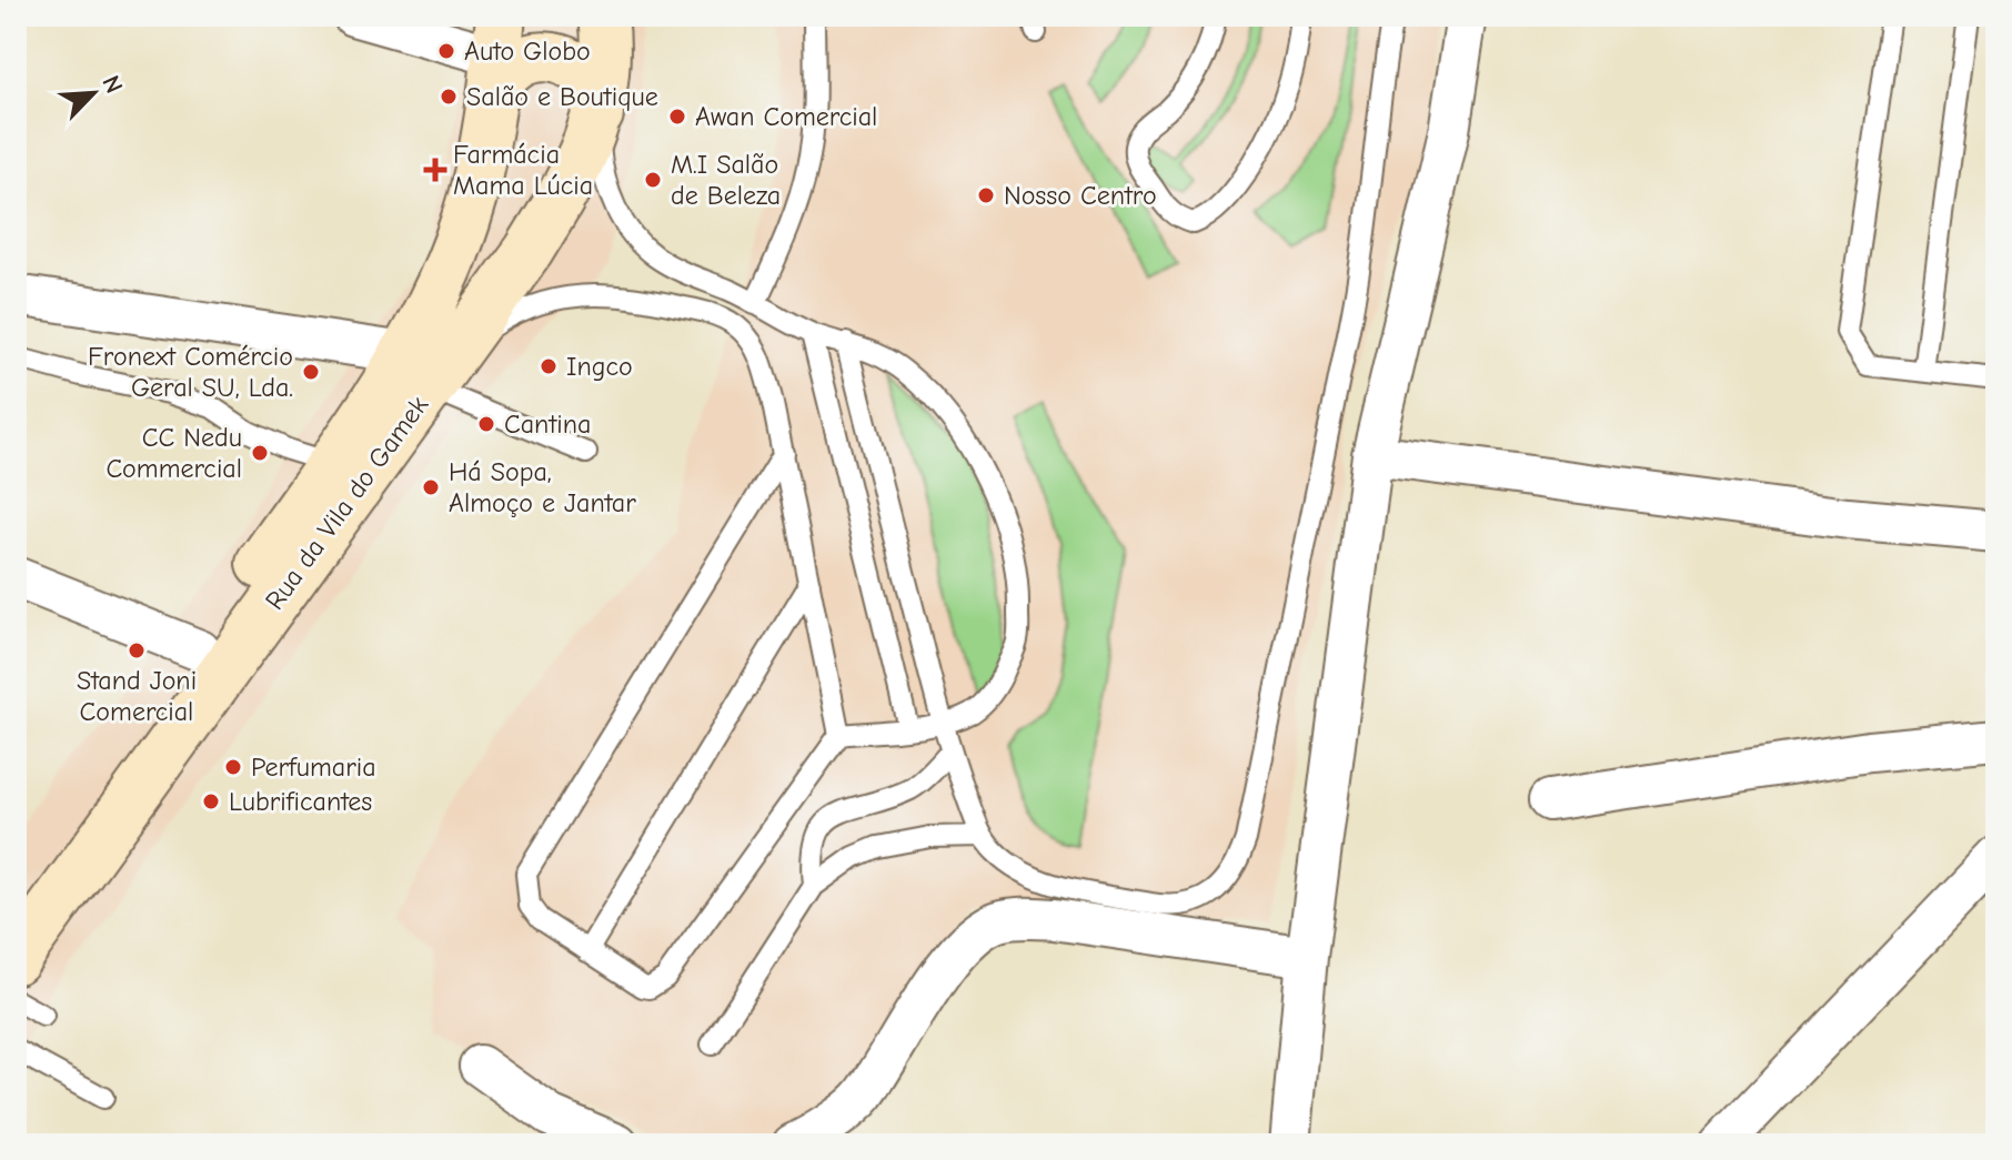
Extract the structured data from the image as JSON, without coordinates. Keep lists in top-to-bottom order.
{
  "streets": {
    "main road": ["Rua da Vila do Gamek"]
  },
  "places": {
    "other": [
      "Auto Globo",
      "Salão e Boutique",
      "Awan Comercial",
      "M.I Salão de Beleza",
      "Nosso Centro",
      "Ingco",
      "Fronext Comércio Geral SU, Lda.",
      "Cantina",
      "CC Nedu Commercial",
      "Há Sopa, Almoço e Jantar",
      "Stand Joni Comercial",
      "Perfumaria",
      "Lubrificantes"
    ],
    "health": ["Farmácia Mama Lúcia"]
  },
  "north": "top right"
}
